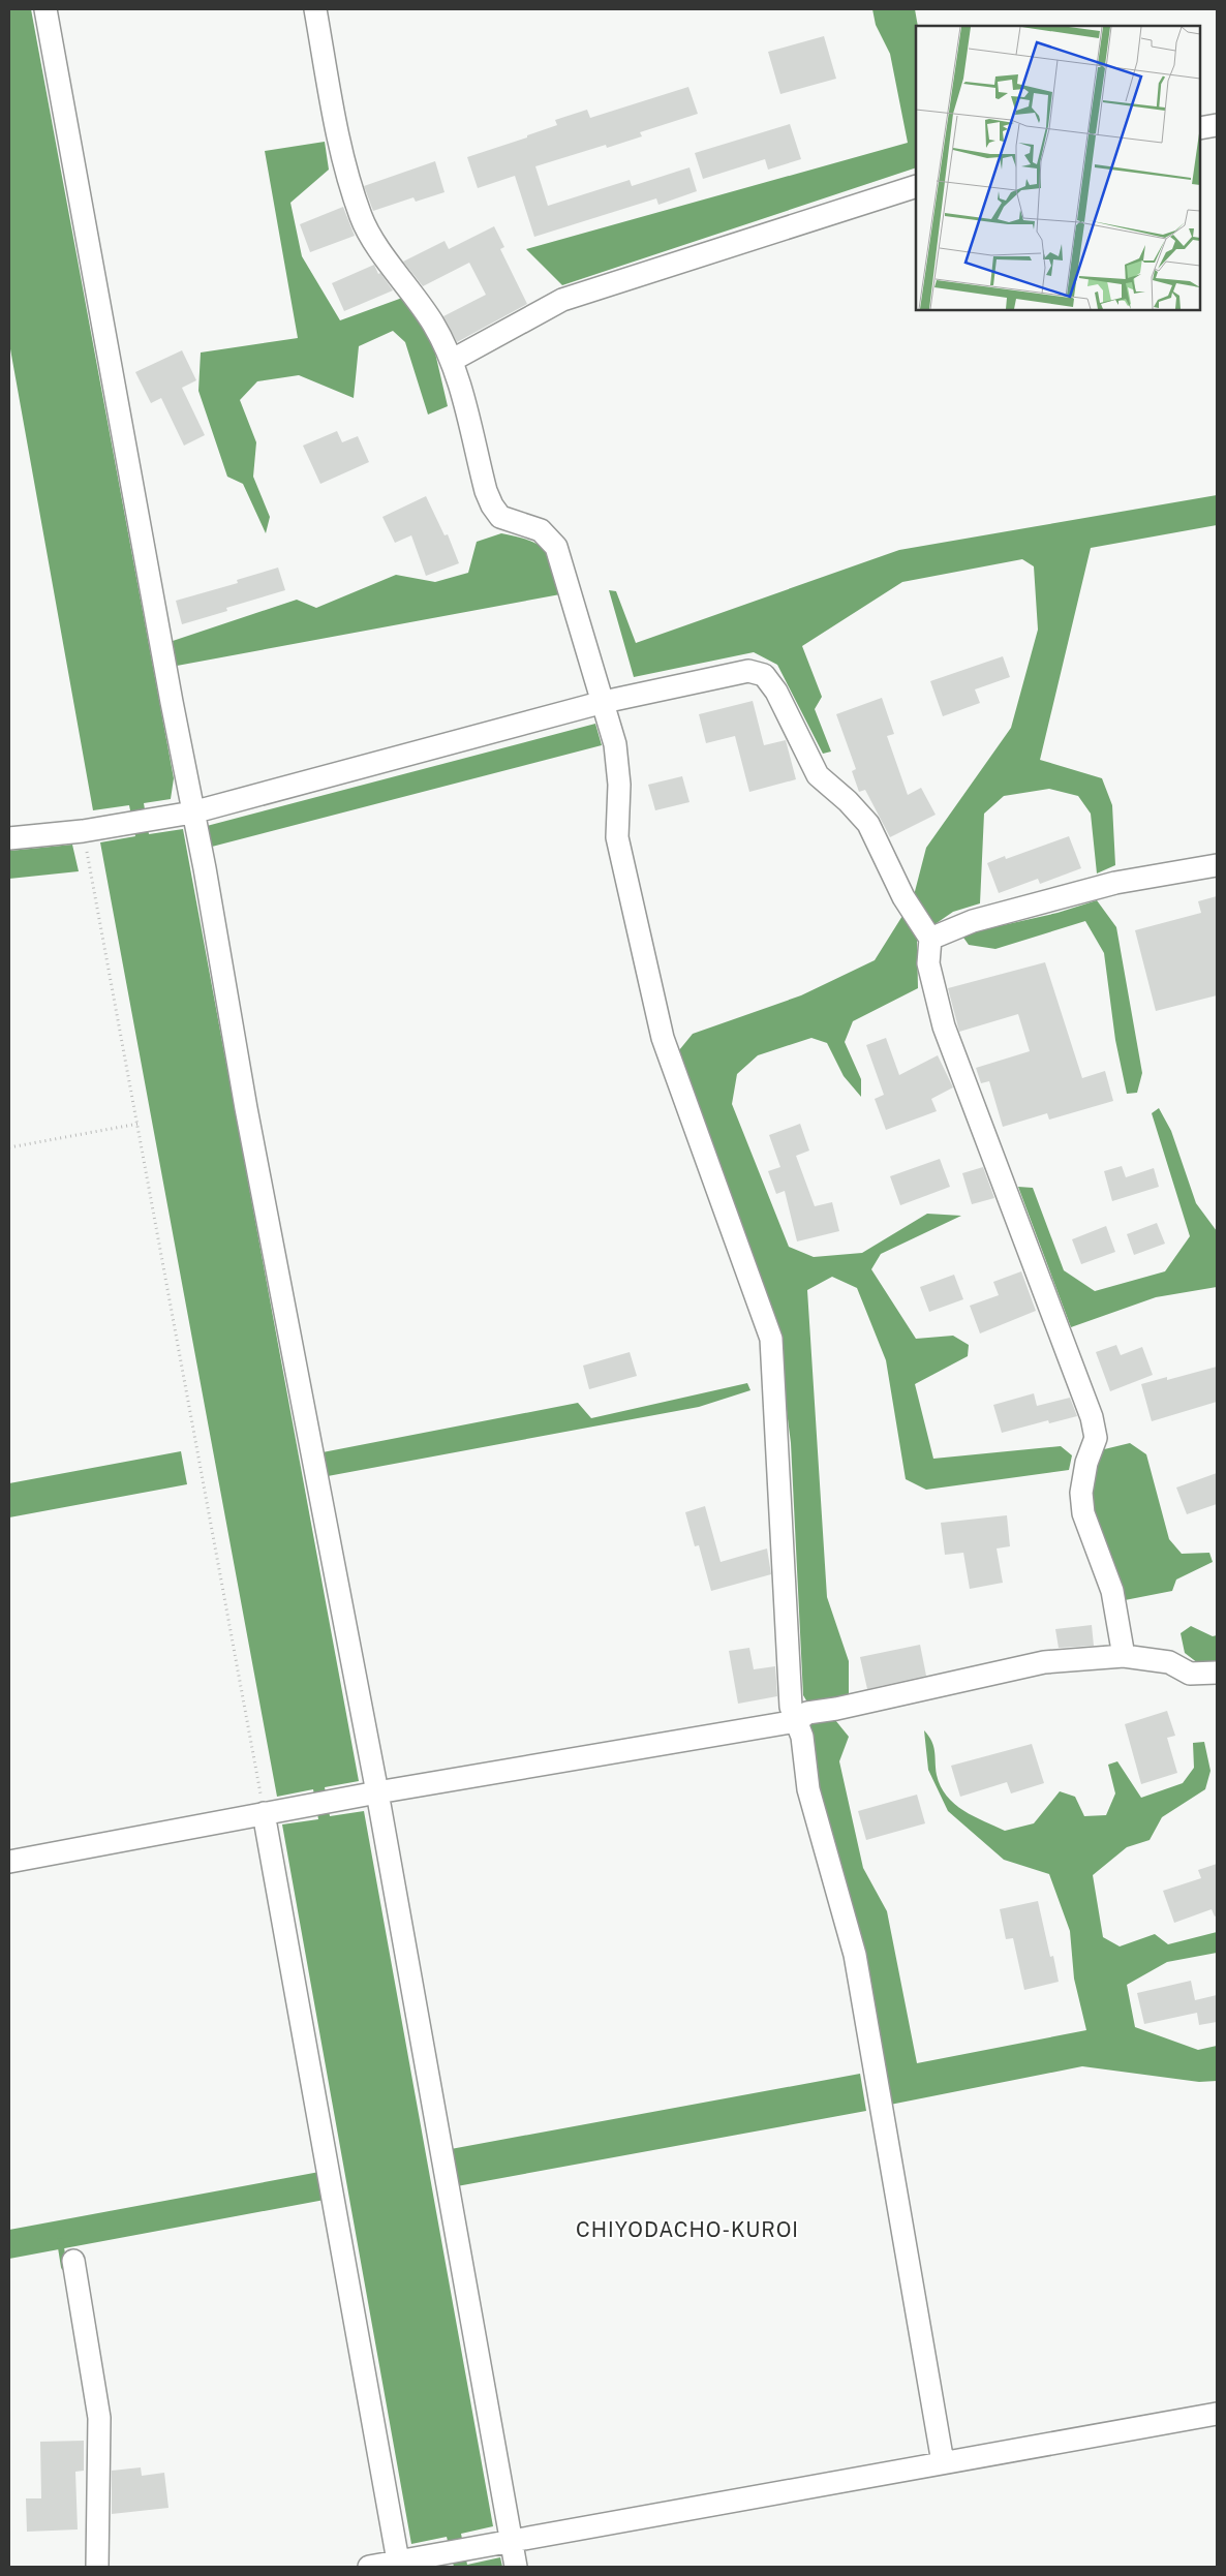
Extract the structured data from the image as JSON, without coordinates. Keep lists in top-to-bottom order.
{
  "districts": ["CHIYODACHO-KUROI"]
}
